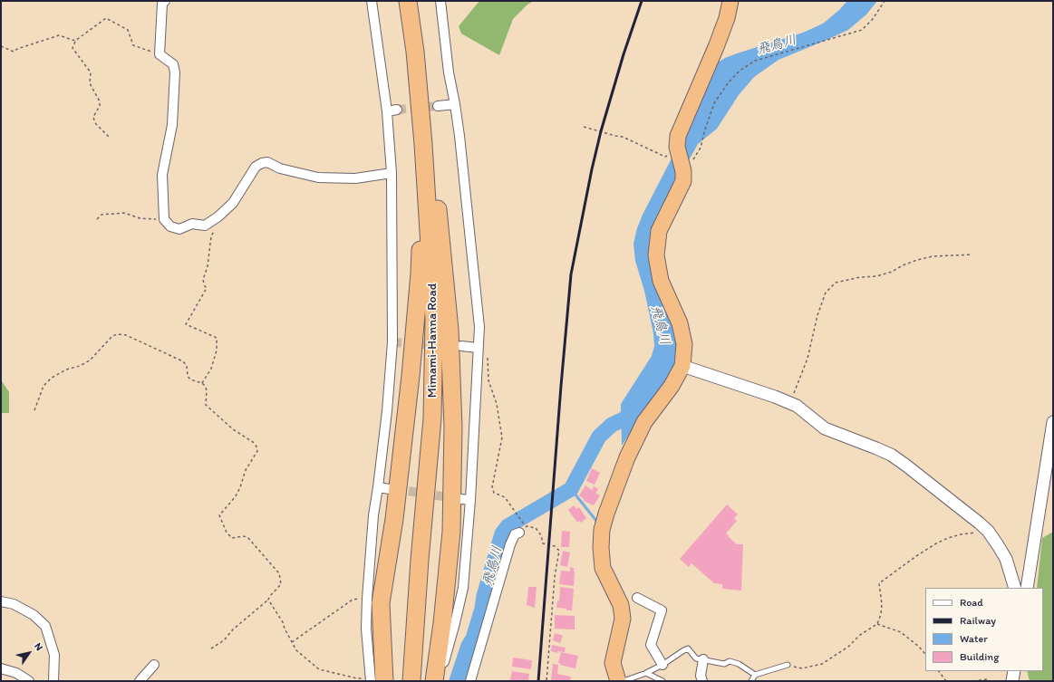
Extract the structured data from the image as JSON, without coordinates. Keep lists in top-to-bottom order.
{
  "streets": {
    "highway": ["Mimami-Hanna Road"]
  },
  "water": ["飛鳥川"],
  "legend": [
    "Road",
    "Railway",
    "Water",
    "Building"
  ],
  "north": "top right"
}
